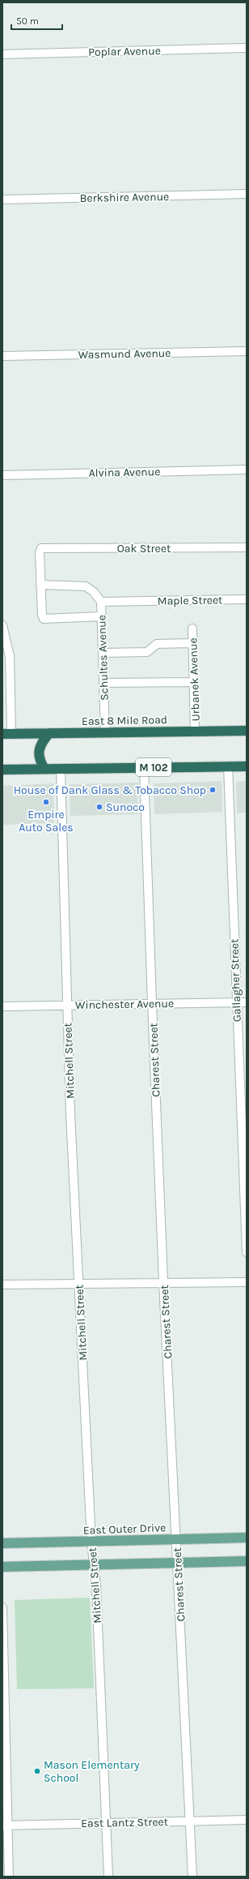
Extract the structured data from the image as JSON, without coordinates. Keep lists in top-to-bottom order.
{
  "streets": {
    "highway": ["East 8 Mile Road", "M 102"],
    "main road": ["East Outer Drive"],
    "street": [
      "Poplar Avenue",
      "Berkshire Avenue",
      "Wasmund Avenue",
      "Alvina Avenue",
      "Oak Street",
      "Maple Street",
      "Schultes Avenue",
      "Urbanek Avenue",
      "Gallagher Street",
      "Winchester Avenue",
      "Charest Street",
      "Mitchell Street",
      "East Lantz Street"
    ]
  },
  "crossings": [
    ["Maple Street", "Schultes Avenue"],
    ["Schultes Avenue", "East 8 Mile Road"],
    ["Urbanek Avenue", "East 8 Mile Road"],
    ["M 102", "Gallagher Street"],
    ["M 102", "Charest Street"],
    ["M 102", "Mitchell Street"],
    ["Gallagher Street", "Winchester Avenue"],
    ["Winchester Avenue", "Charest Street"],
    ["Winchester Avenue", "Mitchell Street"],
    ["Charest Street", "East Outer Drive"],
    ["Charest Street", "East Lantz Street"],
    ["Mitchell Street", "East Outer Drive"],
    ["Mitchell Street", "East Lantz Street"]
  ],
  "places": [
    "House of Dank Glass & Tobacco Shop",
    "Empire Auto Sales",
    "Sunoco",
    "Mason Elementary School"
  ],
  "scale_bar": "50 m"
}
